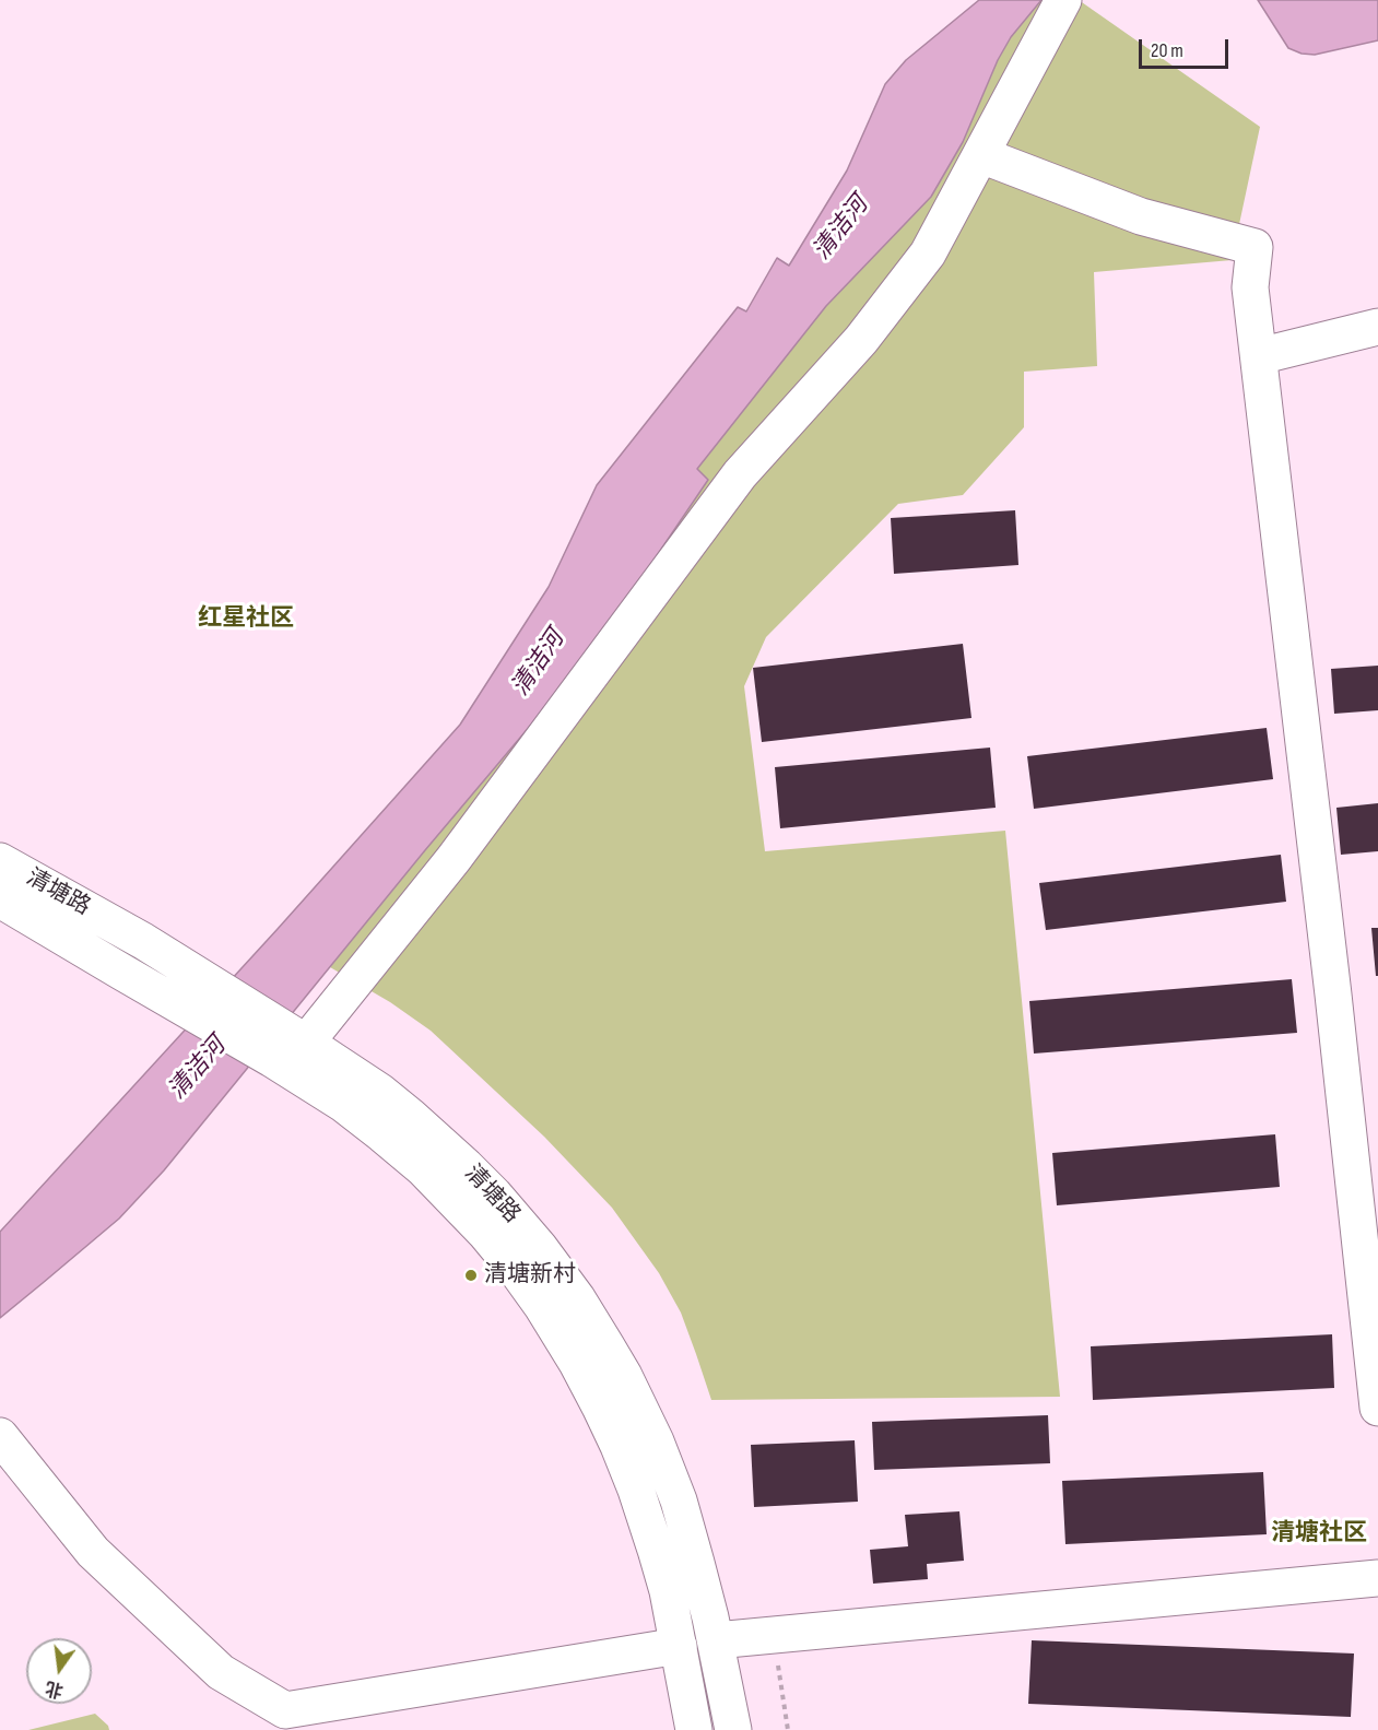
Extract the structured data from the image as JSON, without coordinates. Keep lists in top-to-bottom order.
{
  "streets": {
    "street": ["清塘路"]
  },
  "districts": ["红星社区", "清塘社区"],
  "water": ["清洁河"],
  "places": ["清塘新村"],
  "scale_bar": "20 m",
  "north": "bottom"
}
